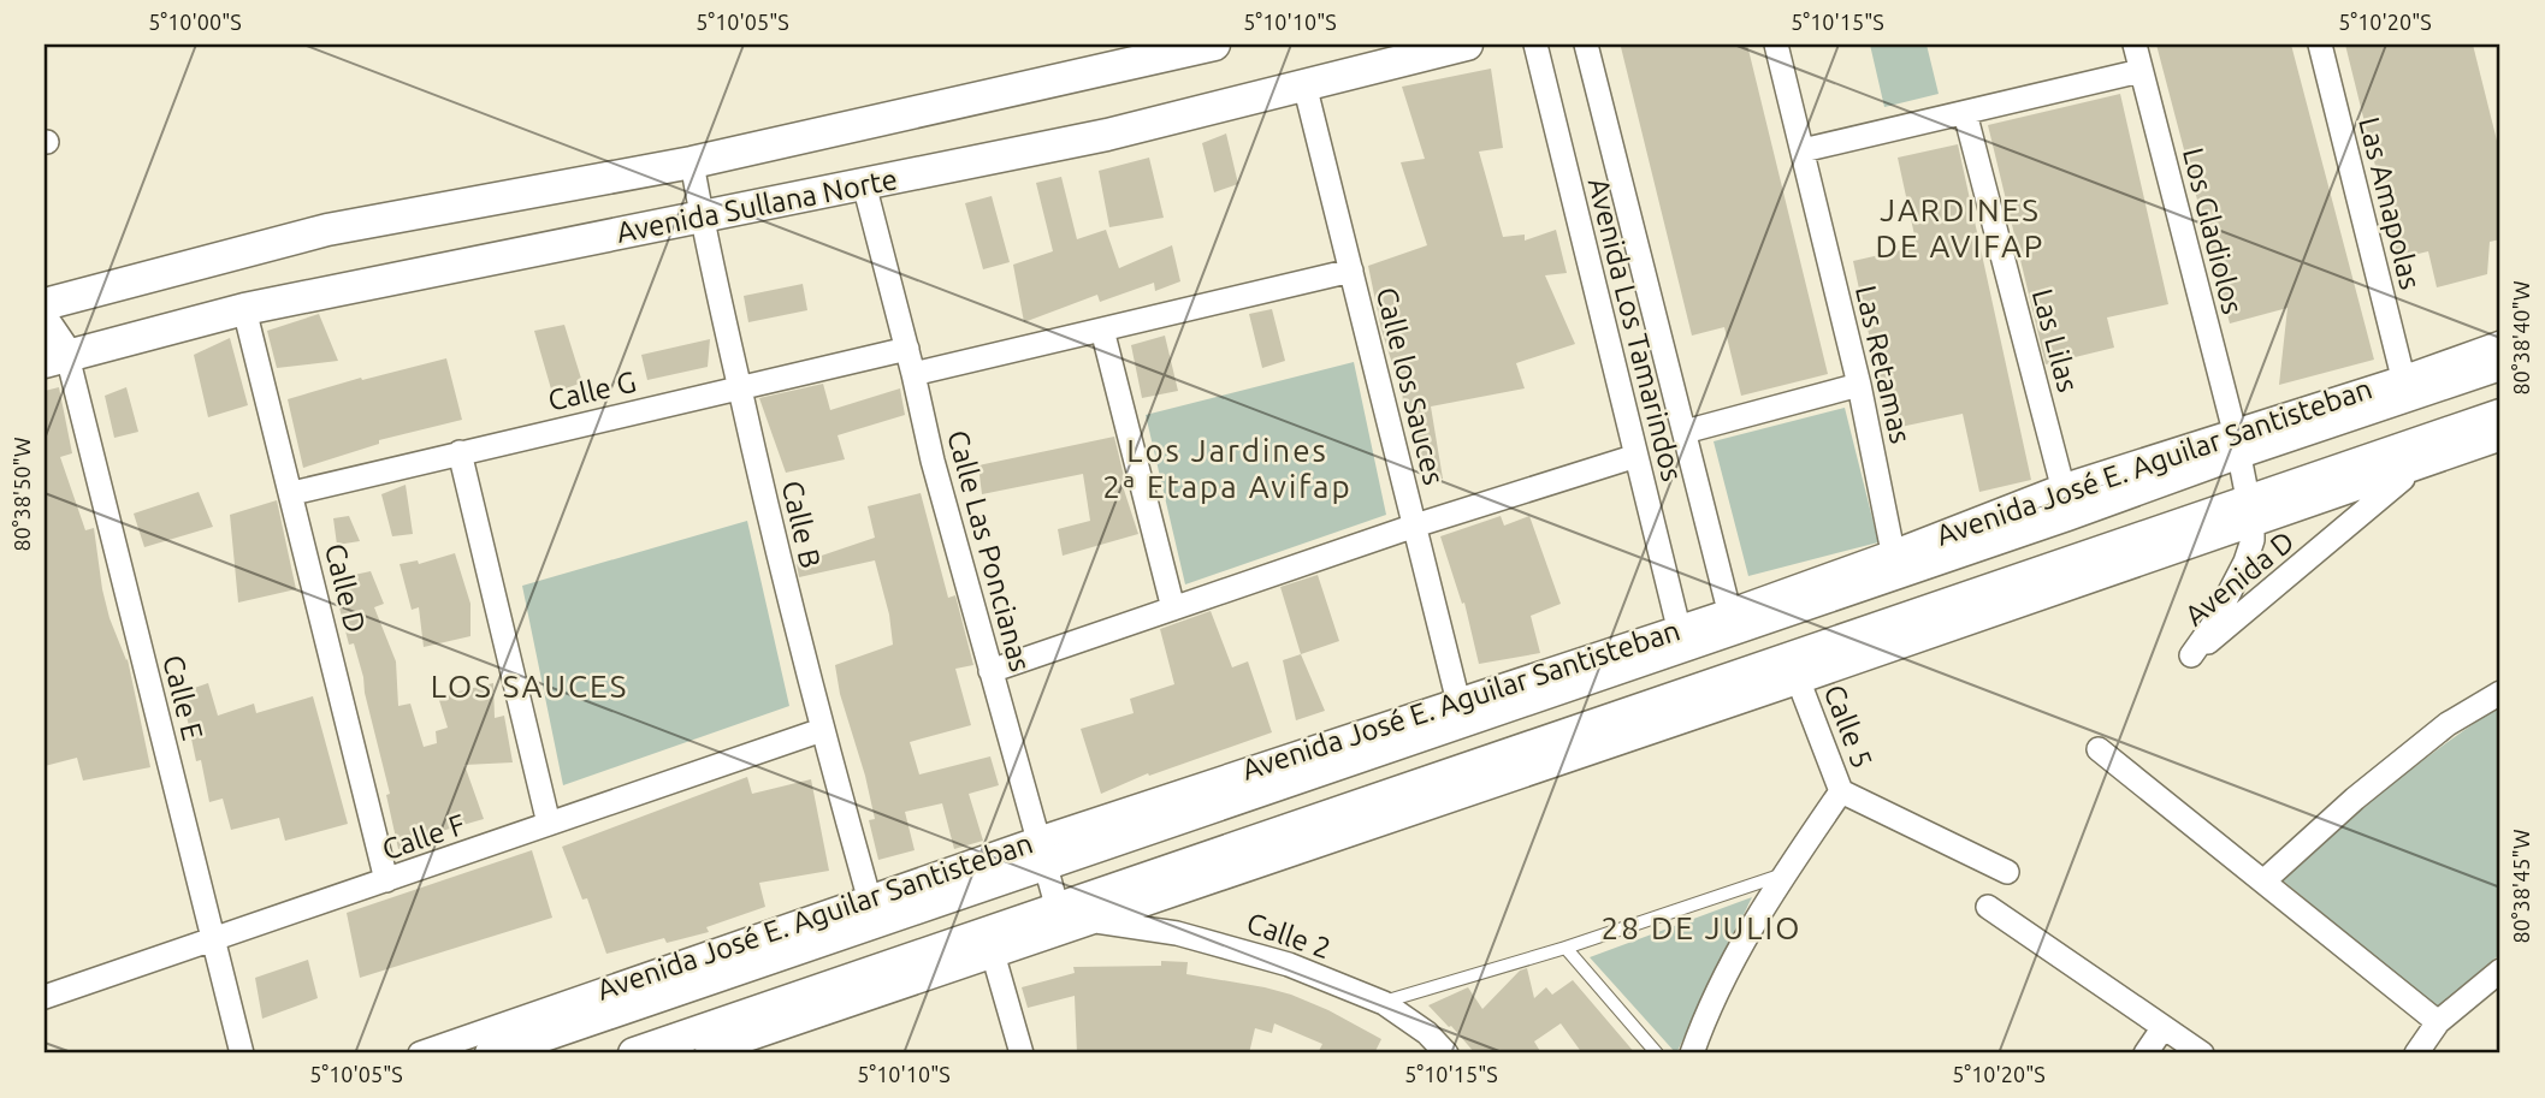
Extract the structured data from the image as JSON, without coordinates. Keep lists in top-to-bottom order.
{
  "streets": {
    "main road": ["Avenida Sullana Norte", "Avenida José E. Aguilar Santisteban"],
    "street": [
      "Las Amapolas",
      "Los Gladiolos",
      "Avenida Los Tamarindos",
      "Las Lilas",
      "Las Retamas",
      "Calle los Sauces",
      "Calle G",
      "Calle B",
      "Calle Las Poncianas",
      "Avenida D",
      "Calle D",
      "Calle E",
      "Calle 5",
      "Calle F",
      "Calle 2"
    ]
  },
  "crossings": [
    ["Las Amapolas", "Avenida José E. Aguilar Santisteban"],
    ["Avenida Sullana Norte", "Calle los Sauces"],
    ["Avenida Sullana Norte", "Calle B"],
    ["Avenida Sullana Norte", "Calle Las Poncianas"],
    ["Avenida Sullana Norte", "Calle D"],
    ["Avenida Sullana Norte", "Calle E"],
    ["Los Gladiolos", "Avenida José E. Aguilar Santisteban"],
    ["Los Gladiolos", "Avenida D"],
    ["Avenida Los Tamarindos", "Avenida José E. Aguilar Santisteban"],
    ["Las Lilas", "Avenida José E. Aguilar Santisteban"],
    ["Las Retamas", "Avenida José E. Aguilar Santisteban"],
    ["Calle los Sauces", "Avenida José E. Aguilar Santisteban"],
    ["Calle G", "Calle B"],
    ["Calle G", "Calle Las Poncianas"],
    ["Calle G", "Calle D"],
    ["Avenida José E. Aguilar Santisteban", "Calle B"],
    ["Avenida José E. Aguilar Santisteban", "Calle Las Poncianas"],
    ["Avenida José E. Aguilar Santisteban", "Avenida D"],
    ["Calle B", "Calle F"],
    ["Calle D", "Calle F"],
    ["Calle E", "Calle F"]
  ],
  "districts": [
    "JARDINES DE AVIFAP",
    "Los Jardines 2ª Etapa Avifap",
    "LOS SAUCES",
    "28 DE JULIO"
  ],
  "coordinates": [
    "5°10'00\"S",
    "5°10'05\"S",
    "5°10'10\"S",
    "5°10'15\"S",
    "5°10'20\"S",
    "80°38'40\"W",
    "80°38'50\"W",
    "80°38'45\"W"
  ]
}
